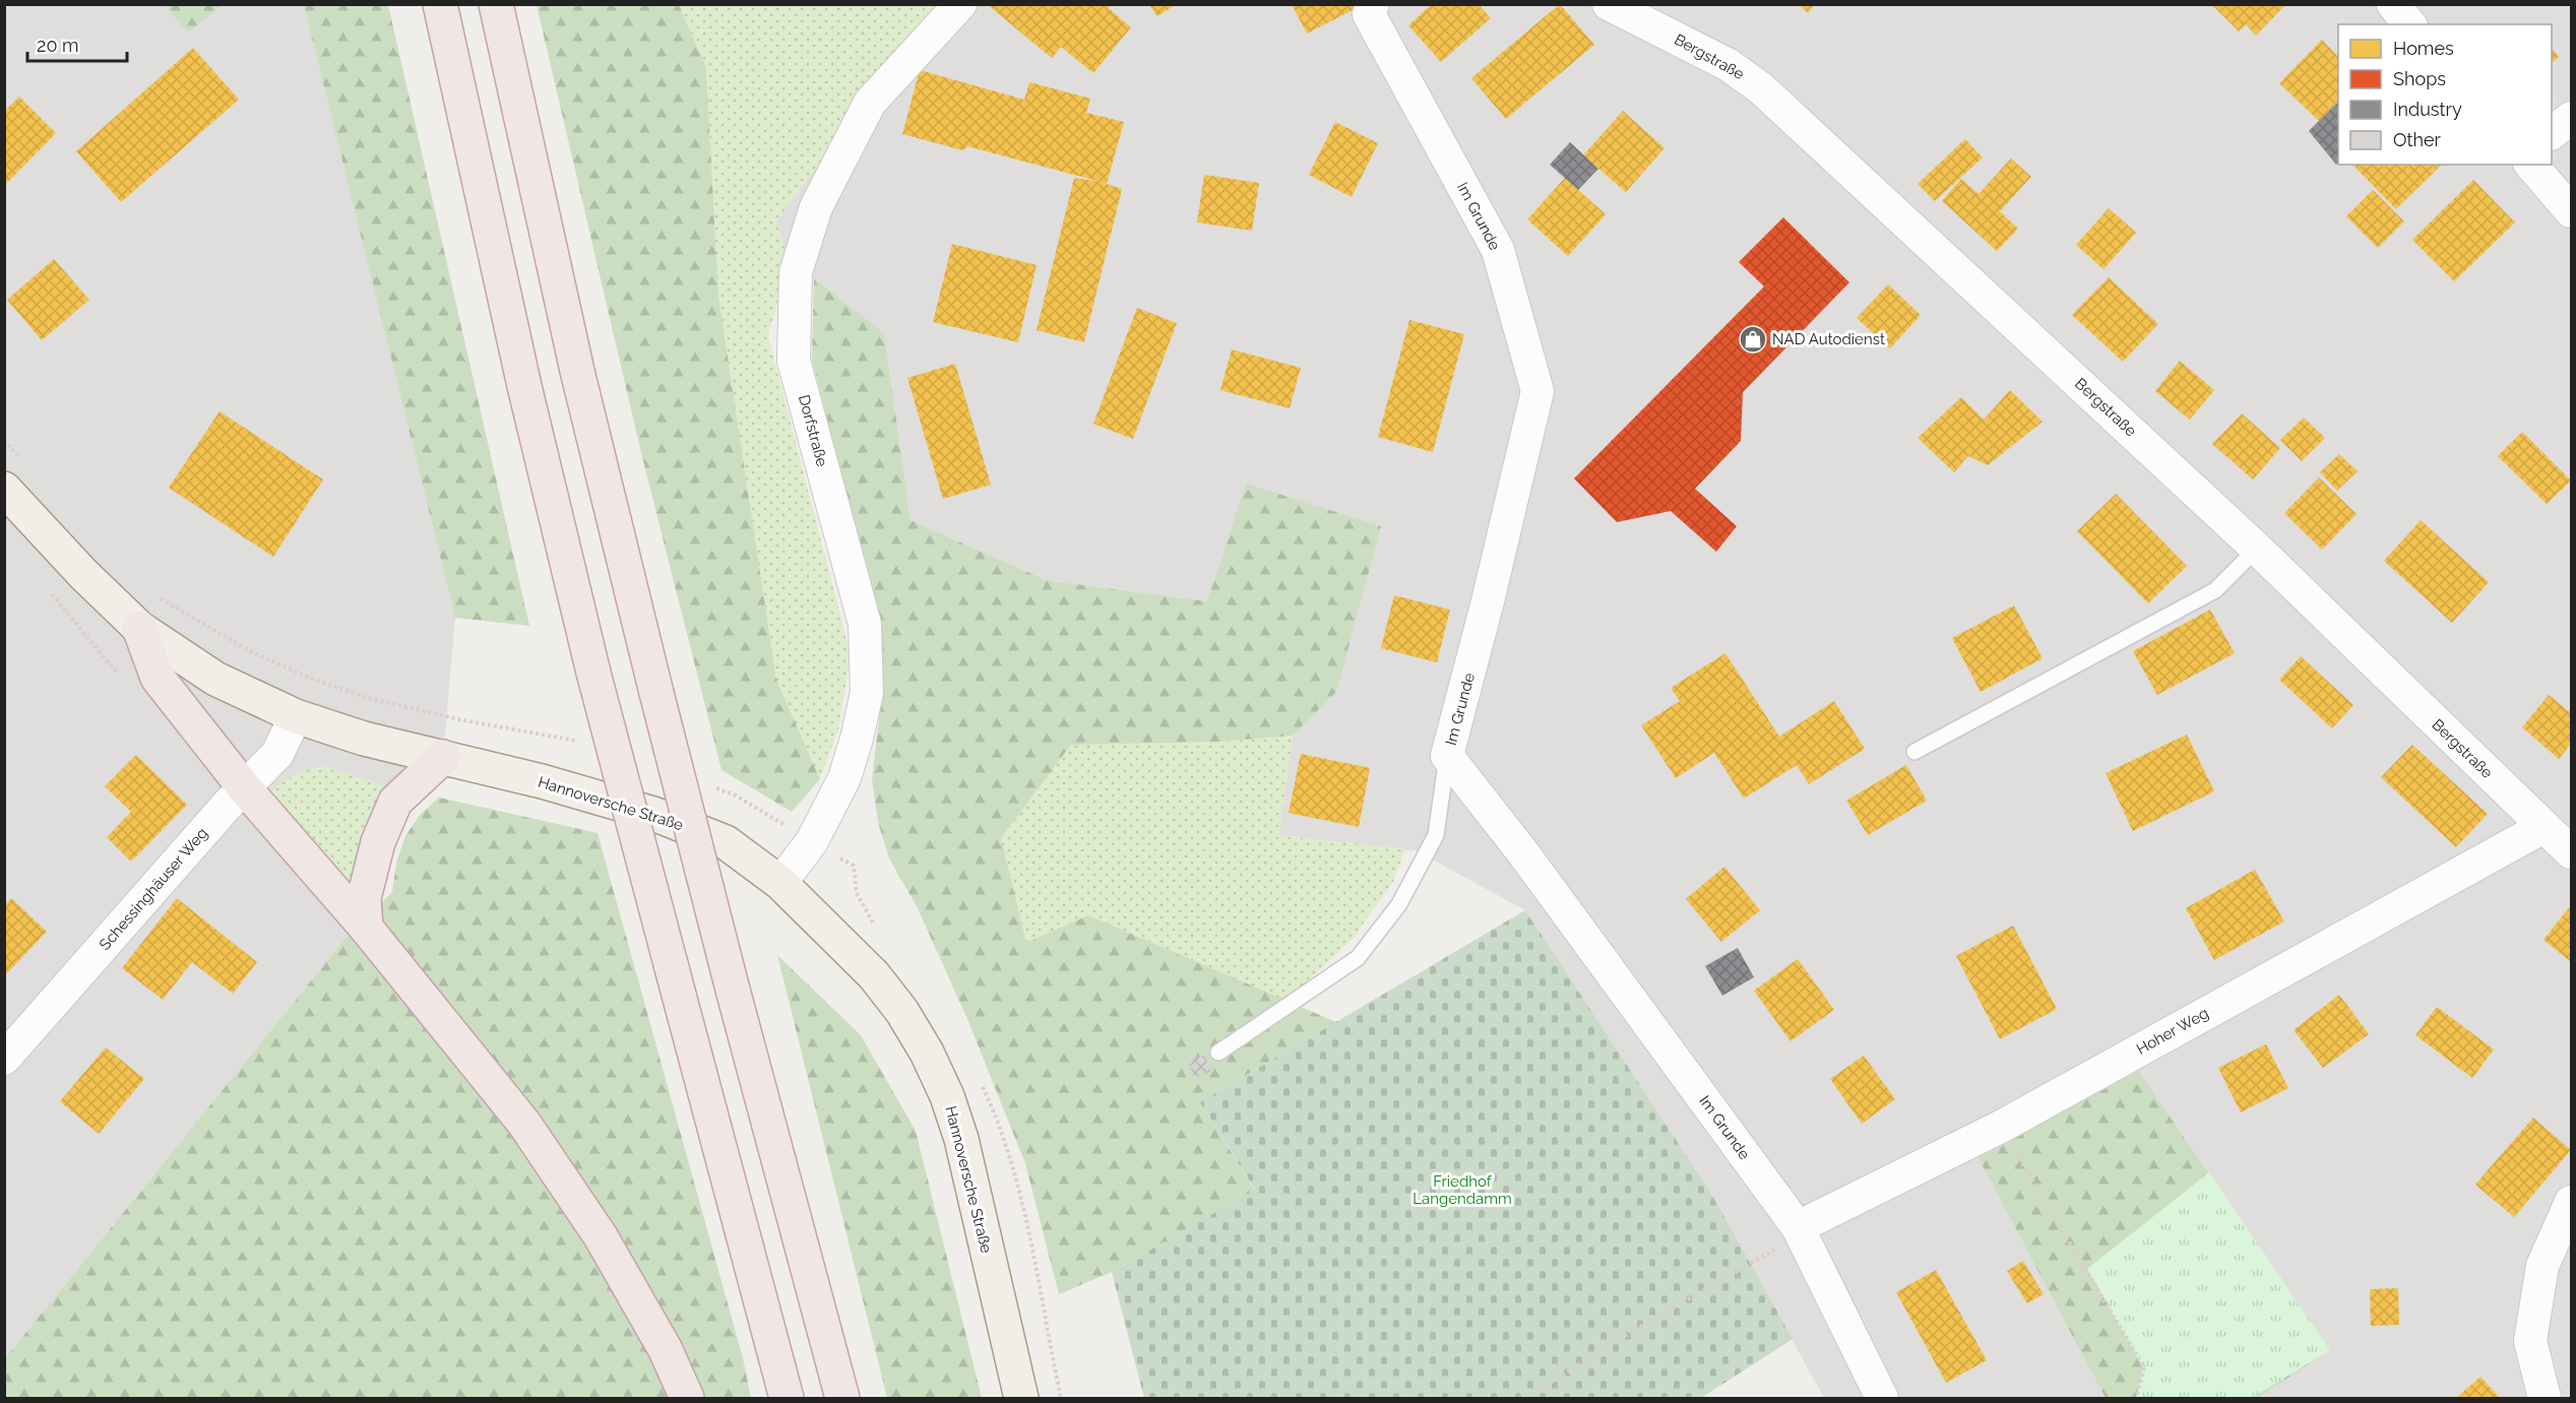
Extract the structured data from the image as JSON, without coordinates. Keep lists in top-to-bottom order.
{
  "streets": {
    "main road": ["Hannoversche Straße"],
    "street": [
      "Bergstraße",
      "Im Grunde",
      "Dorfstraße",
      "Schessinghäuser Weg",
      "Hoher Weg"
    ]
  },
  "crossings": [
    ["Bergstraße", "Hoher Weg"],
    ["Im Grunde", "Hoher Weg"],
    ["Dorfstraße", "Hannoversche Straße"],
    ["Hannoversche Straße", "Schessinghäuser Weg"]
  ],
  "parks": ["Friedhof Langendamm"],
  "places": {
    "shop": ["NAD Autodienst"]
  },
  "legend": [
    "Homes",
    "Shops",
    "Industry",
    "Other"
  ],
  "scale_bar": "20 m"
}
